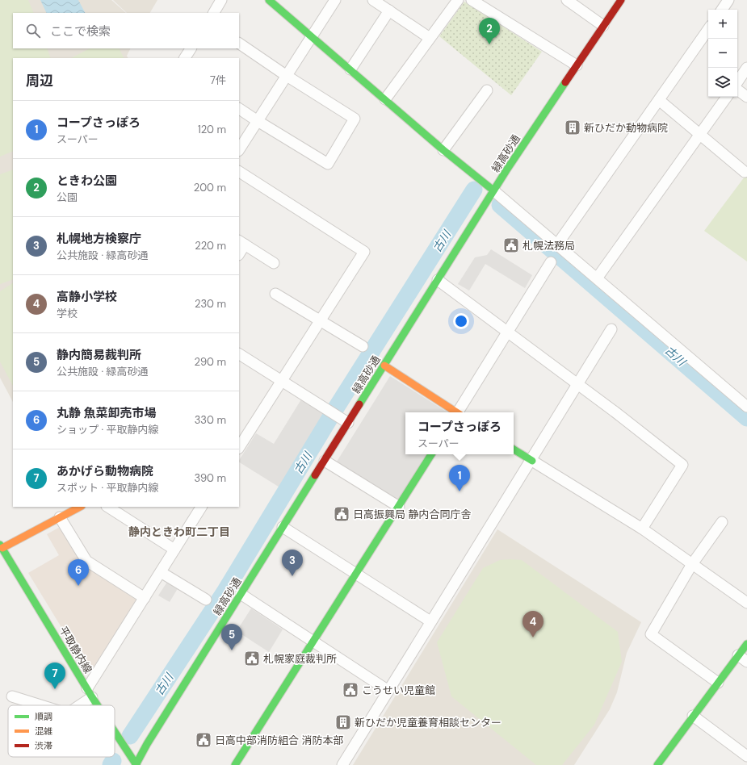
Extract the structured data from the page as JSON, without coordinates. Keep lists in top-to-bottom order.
{
  "streets": {
    "street": ["緑高砂通", "平取静内線"]
  },
  "crossings": [
    ["緑高砂通", "平取静内線"]
  ],
  "districts": ["静内ときわ町二丁目"],
  "water": ["古川"],
  "places": {
    "building": ["新ひだか動物病院", "新ひだか児童養育相談センター"],
    "public building": [
      "札幌法務局",
      "日高振興局 静内合同庁舎",
      "札幌家庭裁判所",
      "こうせい児童館",
      "日高中部消防組合 消防本部"
    ]
  },
  "legend": ["順調", "混雑", "渋滞"],
  "page": {
    "map_buttons": ["+", "−"],
    "search": "ここで検索",
    "pins": [
      "2",
      "1",
      "3",
      "6",
      "4",
      "5",
      "7"
    ],
    "heading": ["周辺", "7件"],
    "list": [
      {
        "mark": "1",
        "name": "コープさっぽろ",
        "note": "スーパー",
        "value": "120 m"
      },
      {
        "mark": "2",
        "name": "ときわ公園",
        "note": "公園",
        "value": "200 m"
      },
      {
        "mark": "3",
        "name": "札幌地方検察庁",
        "note": "公共施設 · 緑高砂通",
        "value": "220 m"
      },
      {
        "mark": "4",
        "name": "高静小学校",
        "note": "学校",
        "value": "230 m"
      },
      {
        "mark": "5",
        "name": "静内簡易裁判所",
        "note": "公共施設 · 緑高砂通",
        "value": "290 m"
      },
      {
        "mark": "6",
        "name": "丸静 魚菜卸売市場",
        "note": "ショップ · 平取静内線",
        "value": "330 m"
      },
      {
        "mark": "7",
        "name": "あかげら動物病院",
        "note": "スポット · 平取静内線",
        "value": "390 m"
      }
    ],
    "popup": ["コープさっぽろ", "スーパー"]
  }
}
